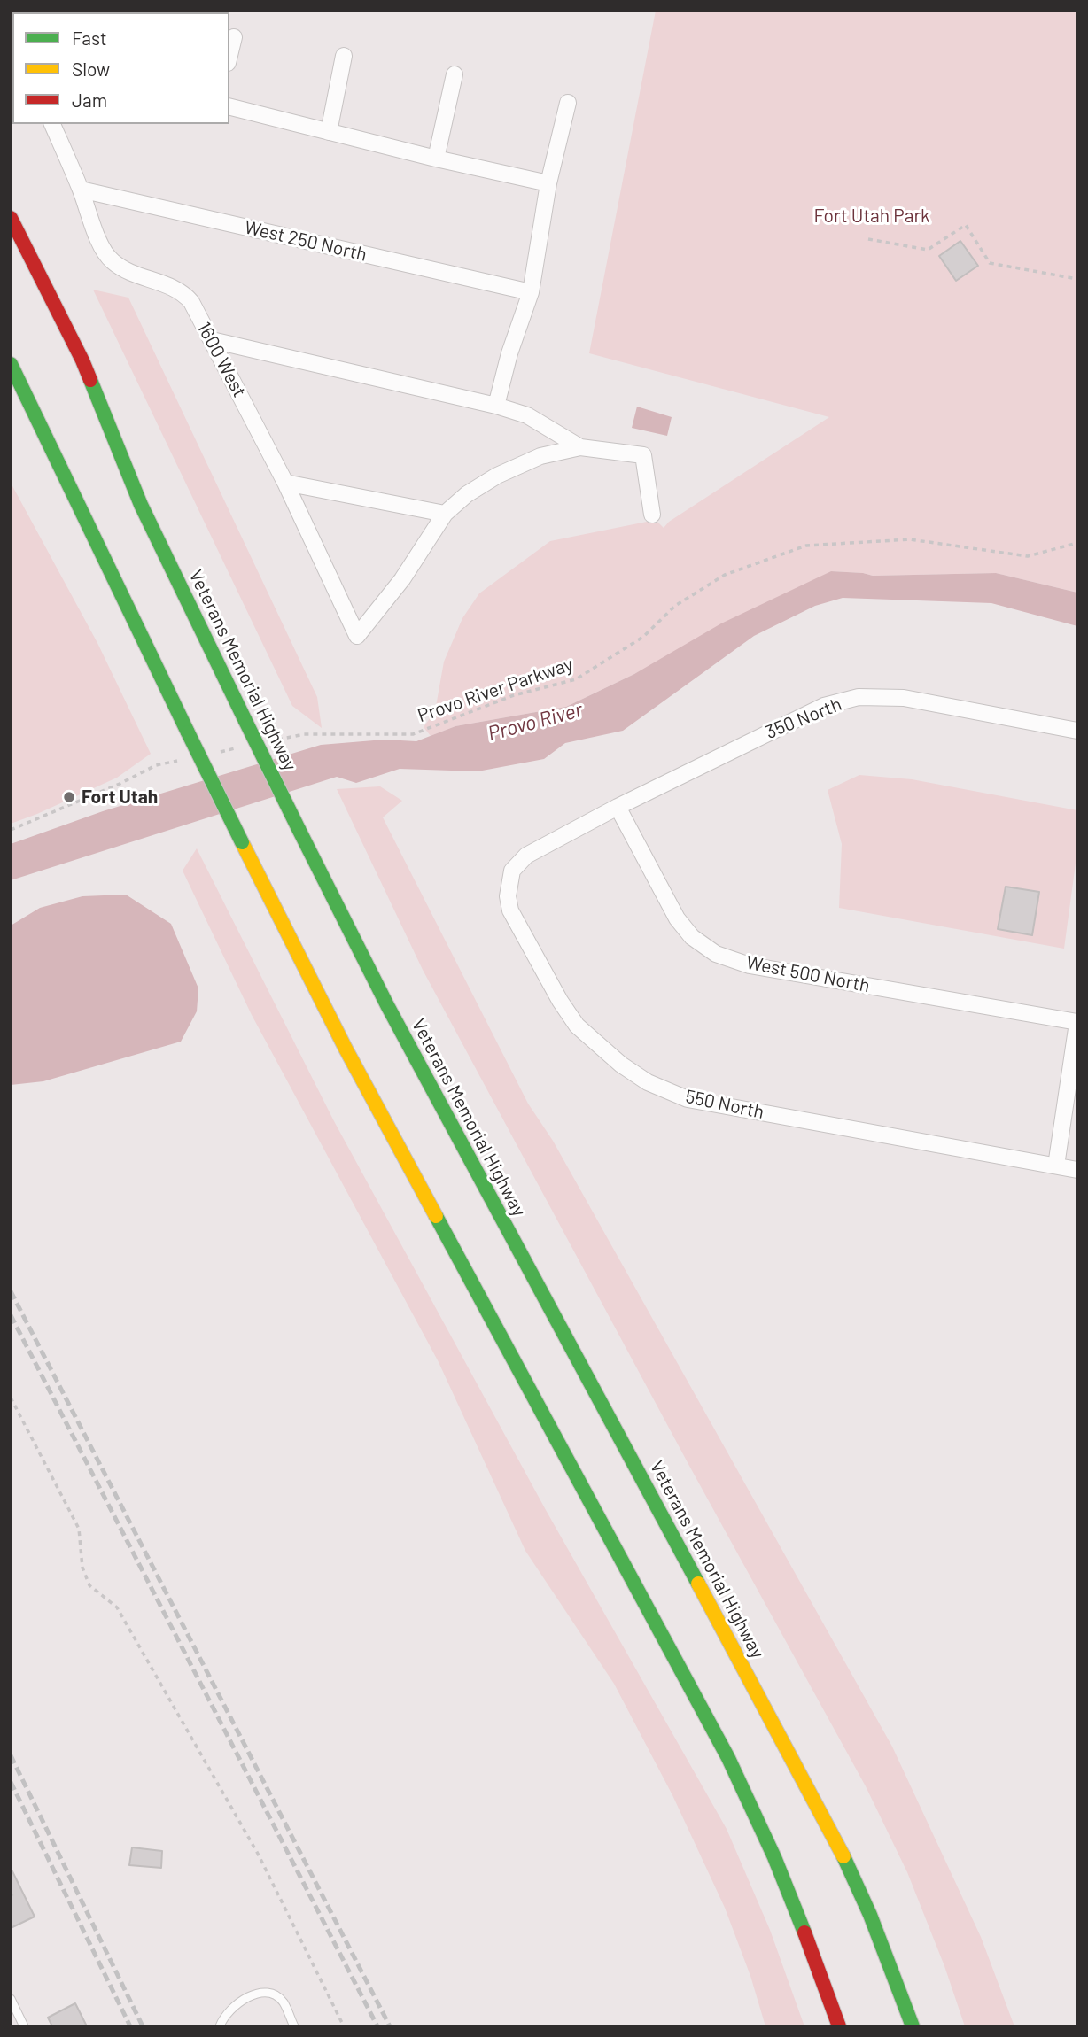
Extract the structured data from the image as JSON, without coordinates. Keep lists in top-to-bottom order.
{
  "streets": {
    "highway": ["Veterans Memorial Highway"],
    "street": [
      "West 250 North",
      "1600 West",
      "350 North",
      "West 500 North",
      "550 North"
    ],
    "path": ["Provo River Parkway"]
  },
  "crossings": [
    ["West 250 North", "1600 West"],
    ["350 North", "West 500 North"],
    ["350 North", "550 North"],
    ["West 500 North", "550 North"]
  ],
  "water": ["Provo River"],
  "parks": ["Fort Utah Park"],
  "places": ["Fort Utah"],
  "legend": ["Fast", "Slow", "Jam"]
}
